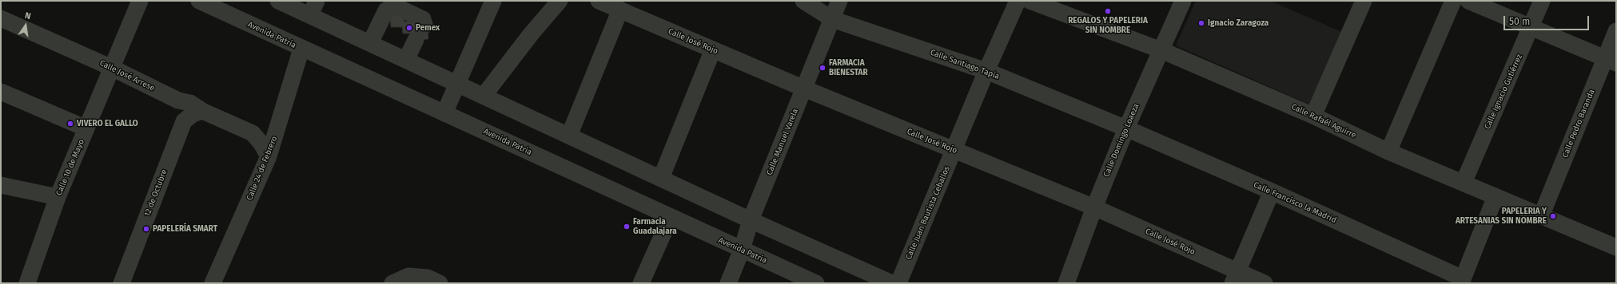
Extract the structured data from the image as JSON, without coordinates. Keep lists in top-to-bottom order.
{
  "streets": {
    "street": [
      "Avenida Patria",
      "Calle José Rojo",
      "Calle Santiago Tapia",
      "Calle José Arrese",
      "Calle Ignacio Gutiérrez",
      "Calle Rafaél Aguirre",
      "Calle Pedro Baranda",
      "Calle Domingo Loaeza",
      "Calle Manuel Varela",
      "Calle 10 de Mayo",
      "Calle 24 de Febrero",
      "12 de Octubre",
      "Calle Francisco la Madrid",
      "Calle Juan Bautista Ceballos"
    ]
  },
  "crossings": [
    ["Avenida Patria", "Calle Manuel Varela"],
    ["Avenida Patria", "Calle 24 de Febrero"],
    ["Calle José Rojo", "Calle Domingo Loaeza"],
    ["Calle José Rojo", "Calle Manuel Varela"],
    ["Calle José Rojo", "Calle Juan Bautista Ceballos"],
    ["Calle Santiago Tapia", "Calle Domingo Loaeza"],
    ["Calle Santiago Tapia", "Calle Manuel Varela"],
    ["Calle Santiago Tapia", "Calle Francisco la Madrid"],
    ["Calle Santiago Tapia", "Calle Juan Bautista Ceballos"],
    ["Calle José Arrese", "Calle 10 de Mayo"],
    ["Calle José Arrese", "Calle 24 de Febrero"],
    ["Calle Ignacio Gutiérrez", "Calle Rafaél Aguirre"],
    ["Calle Rafaél Aguirre", "Calle Pedro Baranda"],
    ["Calle Rafaél Aguirre", "Calle Domingo Loaeza"],
    ["Calle Domingo Loaeza", "Calle Francisco la Madrid"]
  ],
  "places": [
    "REGALOS Y PAPELERIA SIN NOMBRE",
    "Ignacio Zaragoza",
    "Pemex",
    "FARMACIA BIENESTAR",
    "VIVERO EL GALLO",
    "PAPELERIA Y ARTESANIAS SIN NOMBRE",
    "Farmacia Guadalajara",
    "PAPELERÍA SMART"
  ],
  "scale_bar": "50 m",
  "north": "top"
}
